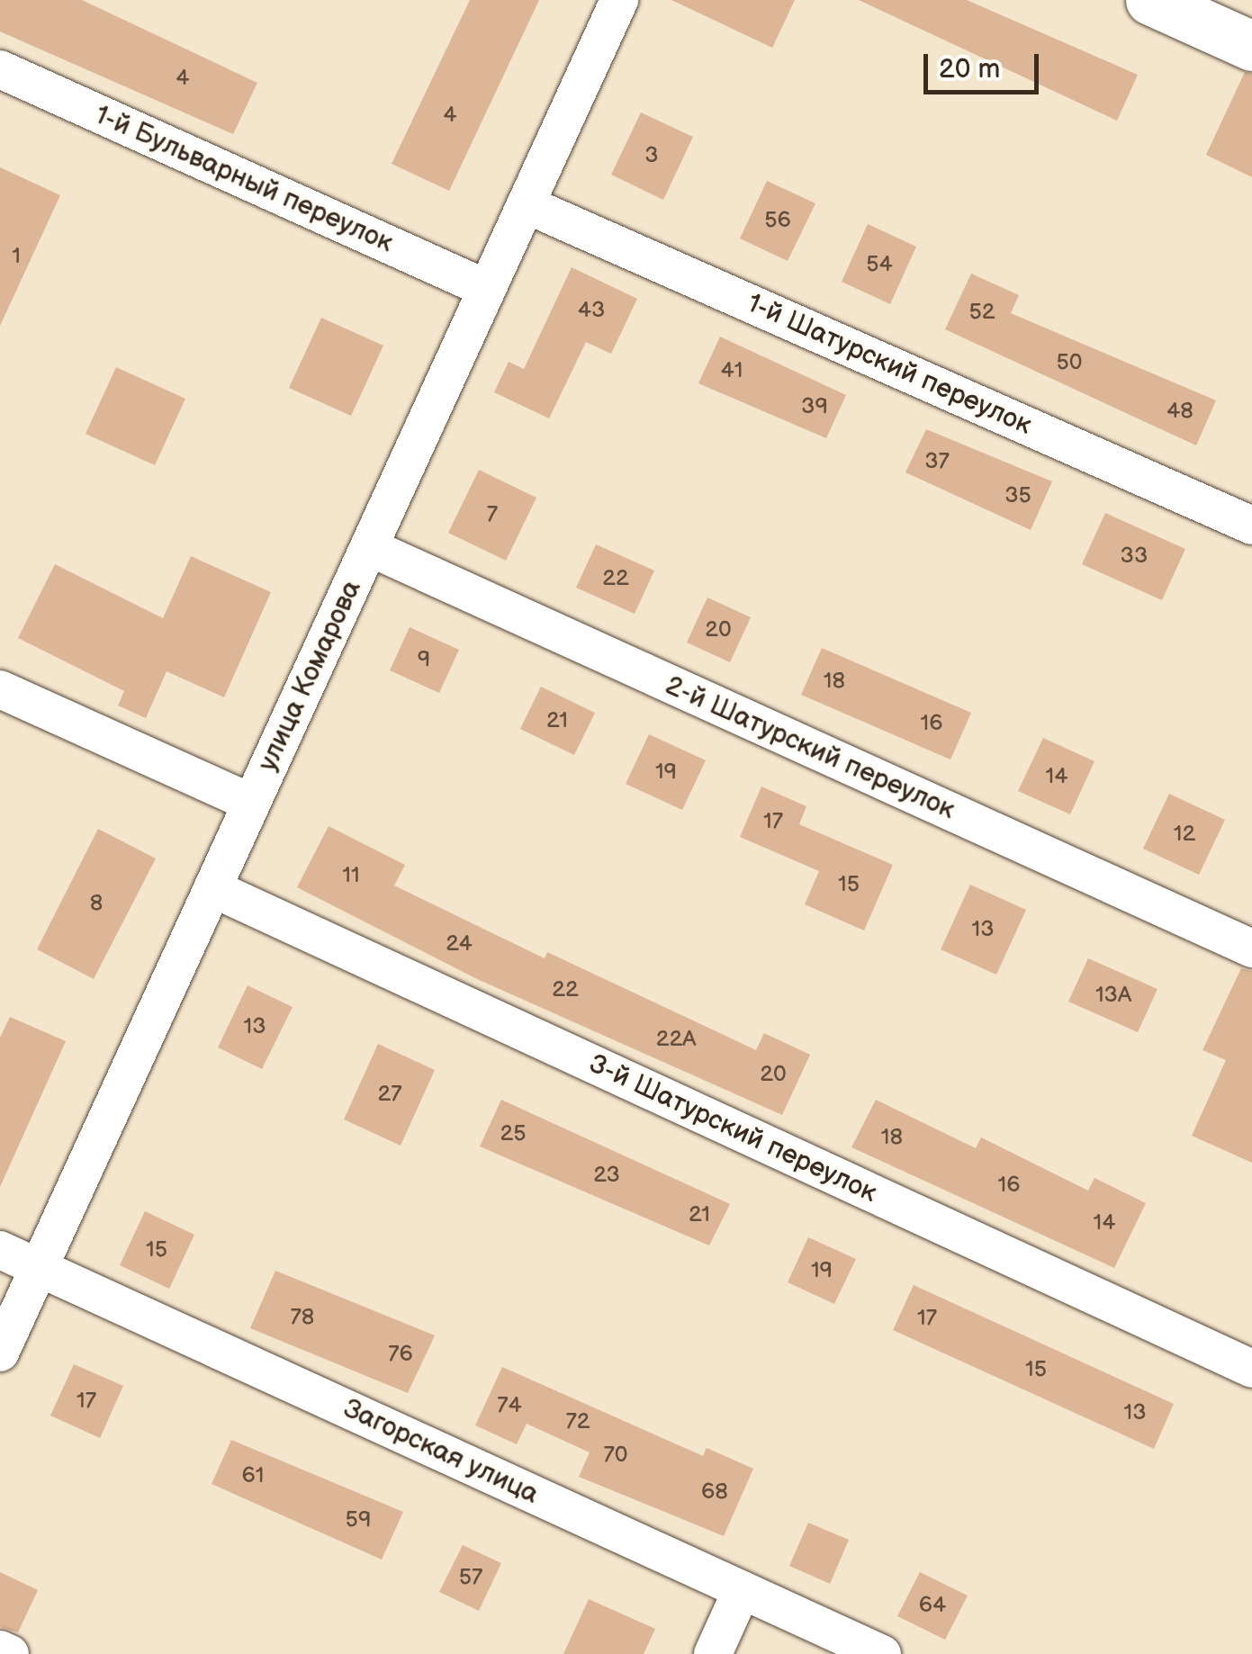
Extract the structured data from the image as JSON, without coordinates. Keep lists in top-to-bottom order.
{
  "streets": {
    "street": [
      "1-й Бульварный переулок",
      "1-й Шатурский переулок",
      "улица Комарова",
      "2-й Шатурский переулок",
      "3-й Шатурский переулок",
      "Загорская улица"
    ]
  },
  "crossings": [
    ["1-й Бульварный переулок", "улица Комарова"],
    ["1-й Шатурский переулок", "улица Комарова"],
    ["улица Комарова", "2-й Шатурский переулок"],
    ["улица Комарова", "3-й Шатурский переулок"],
    ["улица Комарова", "Загорская улица"]
  ],
  "house_numbers": [
    "4",
    "4",
    "3",
    "56",
    "1",
    "54",
    "43",
    "52",
    "50",
    "41",
    "39",
    "48",
    "37",
    "35",
    "7",
    "33",
    "22",
    "20",
    "9",
    "18",
    "21",
    "16",
    "19",
    "14",
    "17",
    "12",
    "11",
    "15",
    "8",
    "13",
    "24",
    "22",
    "13А",
    "13",
    "22А",
    "20",
    "27",
    "25",
    "18",
    "23",
    "16",
    "21",
    "14",
    "15",
    "19",
    "78",
    "17",
    "76",
    "15",
    "17",
    "74",
    "13",
    "72",
    "70",
    "61",
    "68",
    "59",
    "57",
    "64"
  ],
  "scale_bar": "20 m"
}
